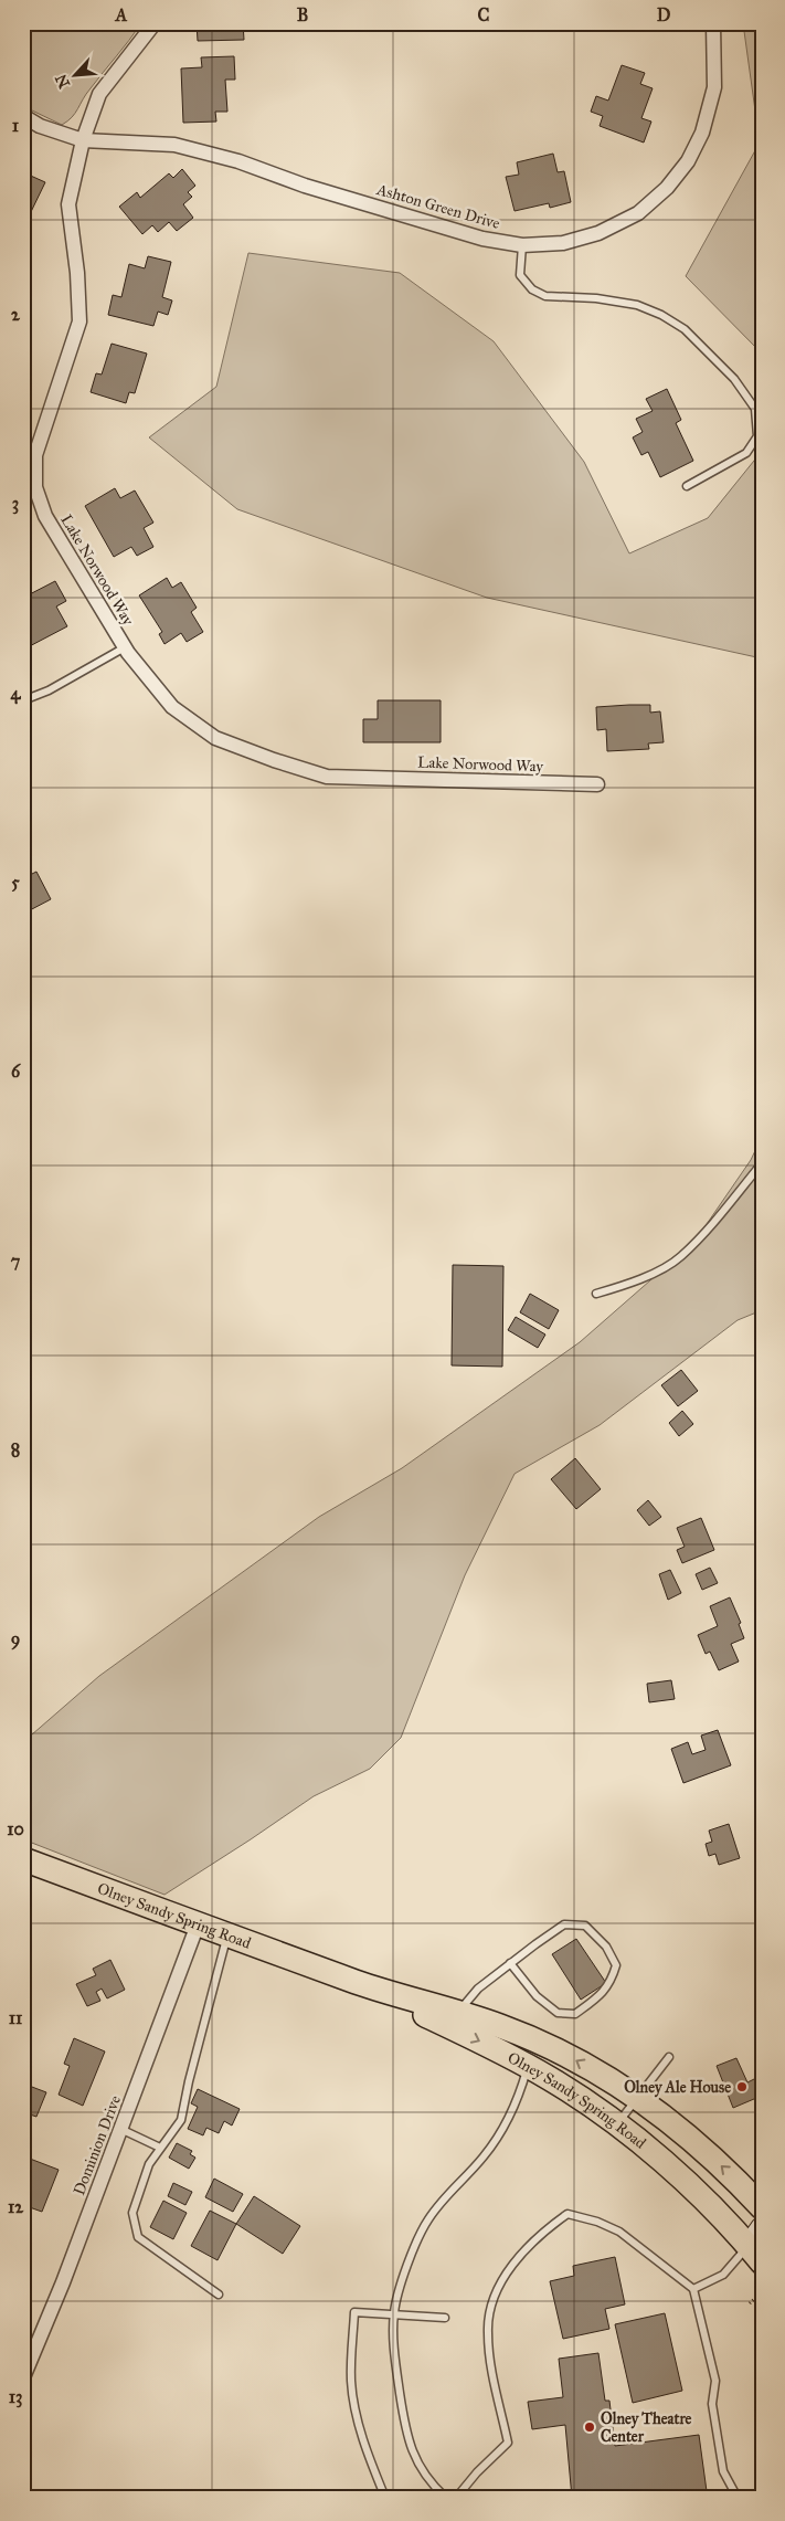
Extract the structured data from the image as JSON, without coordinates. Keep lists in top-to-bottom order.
{
  "streets": {
    "main road": ["Olney Sandy Spring Road"],
    "street": ["Ashton Green Drive", "Lake Norwood Way", "Dominion Drive"]
  },
  "crossings": [
    ["Ashton Green Drive", "Lake Norwood Way"],
    ["Olney Sandy Spring Road", "Dominion Drive"]
  ],
  "places": ["Olney Ale House", "Olney Theatre Center"],
  "north": "bottom left",
  "grid": {
    "columns": [
      "A",
      "B",
      "C",
      "D"
    ],
    "rows": [
      "1",
      "2",
      "3",
      "4",
      "5",
      "6",
      "7",
      "8",
      "9",
      "10",
      "11",
      "12",
      "13"
    ]
  }
}
